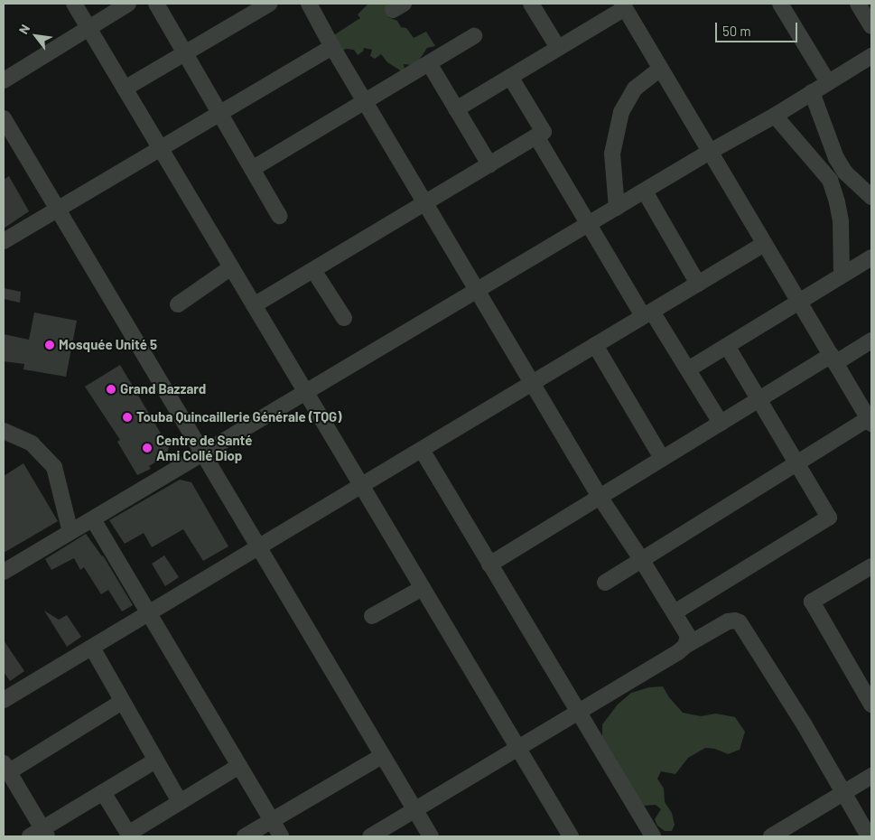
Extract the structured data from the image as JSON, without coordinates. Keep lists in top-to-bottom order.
{
  "places": [
    "Mosquée Unité 5",
    "Grand Bazzard",
    "Touba Quincaillerie Générale (TQG)",
    "Centre de Santé Ami Collé Diop"
  ],
  "scale_bar": "50 m",
  "north": "top left"
}
